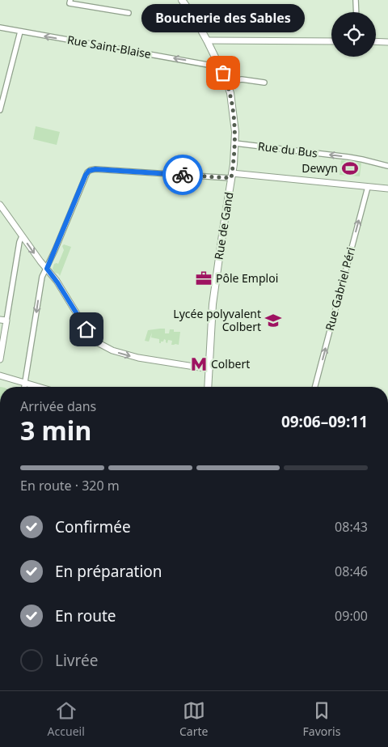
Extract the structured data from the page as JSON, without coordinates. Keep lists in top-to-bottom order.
{
  "streets": {
    "main road": ["Rue de Gand"],
    "street": ["Rue Saint-Blaise", "Rue du Bus", "Rue Gabriel Péri"]
  },
  "crossings": [
    ["Rue Saint-Blaise", "Rue de Gand"],
    ["Rue du Bus", "Rue de Gand"]
  ],
  "one_way": ["Rue Saint-Blaise", "Rue Gabriel Péri"],
  "places": {
    "other": ["Boucherie des Sables"],
    "sports": ["Dewyn"],
    "office": ["Pôle Emploi"],
    "school or university": ["Lycée polyvalent Colbert"],
    "metro station": ["Colbert"]
  },
  "page": {
    "bubble": "Boucherie des Sables",
    "heading": ["3 min", "Arrivée dans", "09:06–09:11"],
    "bar": "En route · 320 m",
    "list": [
      ["Confirmée", "08:43"],
      ["En préparation", "08:46"],
      ["En route", "09:00"],
      "Livrée"
    ],
    "tabs": ["Accueil", "Carte", "Favoris"]
  }
}
